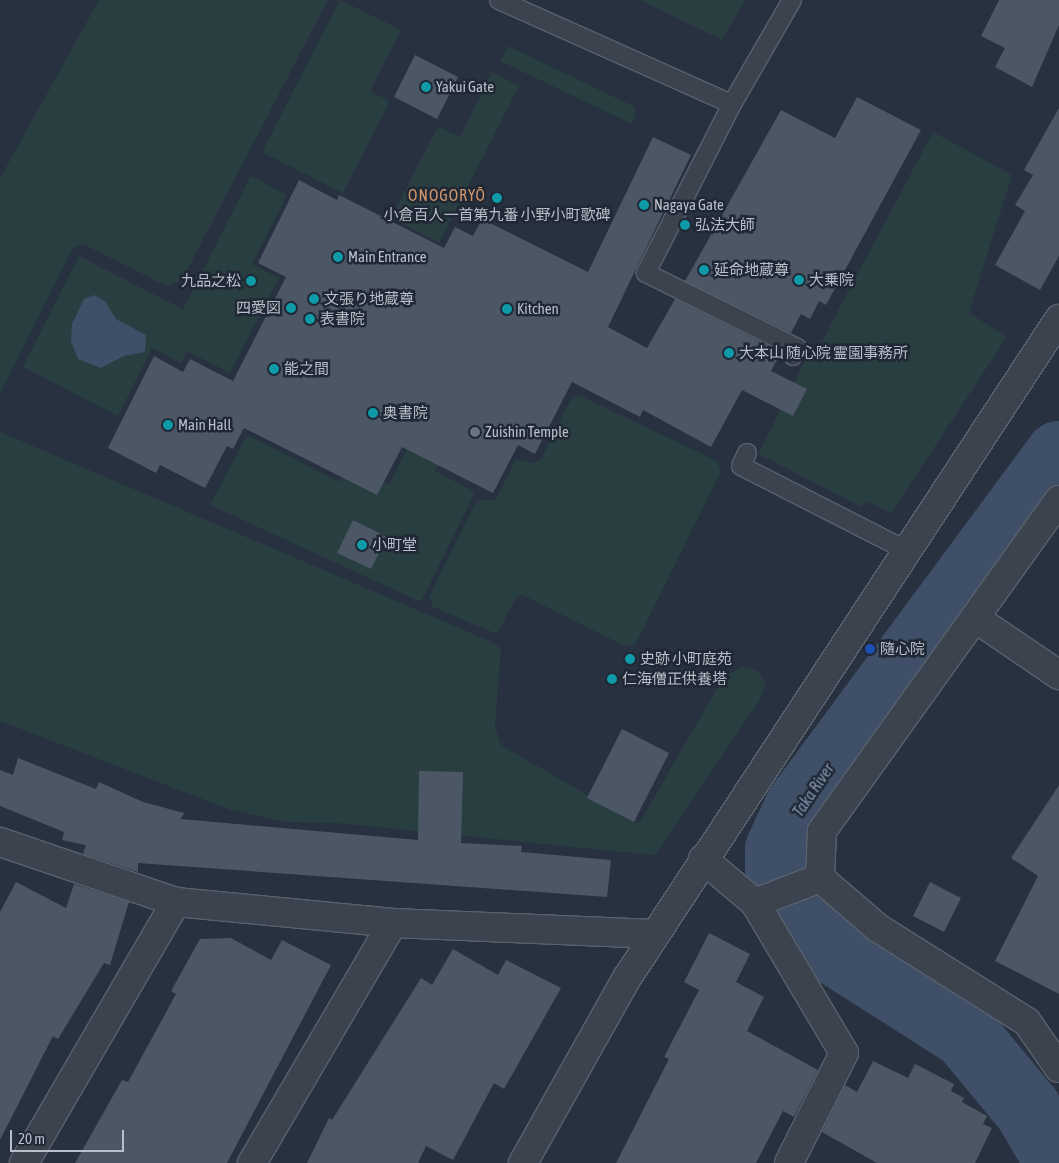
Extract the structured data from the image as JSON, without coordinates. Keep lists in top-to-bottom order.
{
  "districts": ["ONOGORYŌ"],
  "water": ["Taka River"],
  "places": [
    "Yakui Gate",
    "小倉百人一首第九番 小野小町歌碑",
    "Nagaya Gate",
    "弘法大師",
    "Main Entrance",
    "延命地蔵尊",
    "大乗院",
    "九品之松",
    "文張り地蔵尊",
    "四愛図",
    "Kitchen",
    "表書院",
    "大本山 随心院 霊園事務所",
    "能之間",
    "奥書院",
    "Main Hall",
    "Zuishin Temple",
    "小町堂",
    "隨心院",
    "史跡 小町庭苑",
    "仁海僧正供養塔"
  ],
  "scale_bar": "20 m"
}
